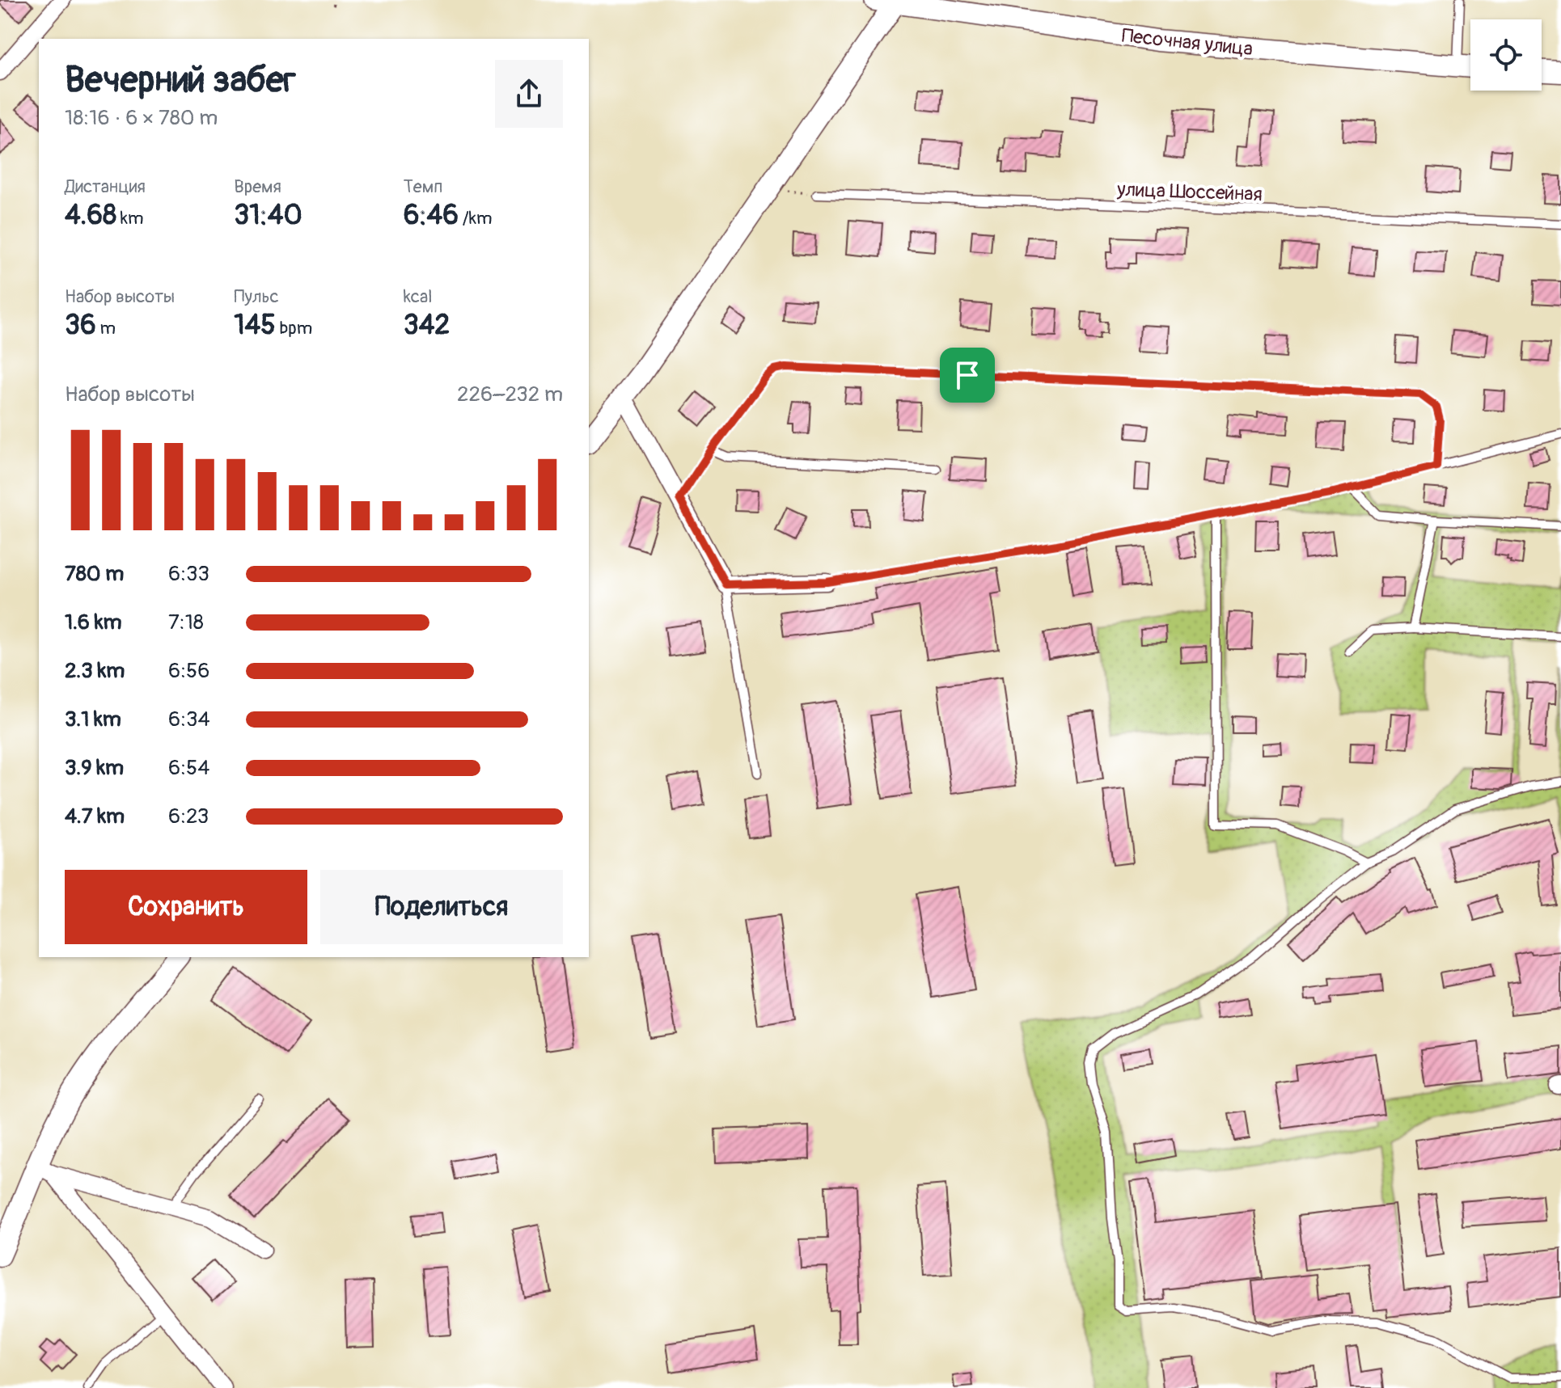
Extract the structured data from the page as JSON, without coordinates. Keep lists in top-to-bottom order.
{
  "streets": {
    "street": ["Песочная улица"],
    "lane": ["улица Шоссейная"]
  },
  "page": {
    "heading": ["Вечерний забег", "18:16 · 6 × 780 m"],
    "stats": [
      ["Дистанция", "4.68 km"],
      ["Время", "31:40"],
      ["Темп", "6:46 /km"],
      ["Набор высоты", "36 m"],
      ["Пульс", "145 bpm"],
      ["kcal", "342"]
    ],
    "chart": ["Набор высоты", "226–232 m"],
    "list": [
      {
        "name": "780 m",
        "note": "6:33"
      },
      {
        "name": "1.6 km",
        "note": "7:18"
      },
      {
        "name": "2.3 km",
        "note": "6:56"
      },
      {
        "name": "3.1 km",
        "note": "6:34"
      },
      {
        "name": "3.9 km",
        "note": "6:54"
      },
      {
        "name": "4.7 km",
        "note": "6:23"
      }
    ],
    "buttons": ["Сохранить", "Поделиться"]
  }
}
